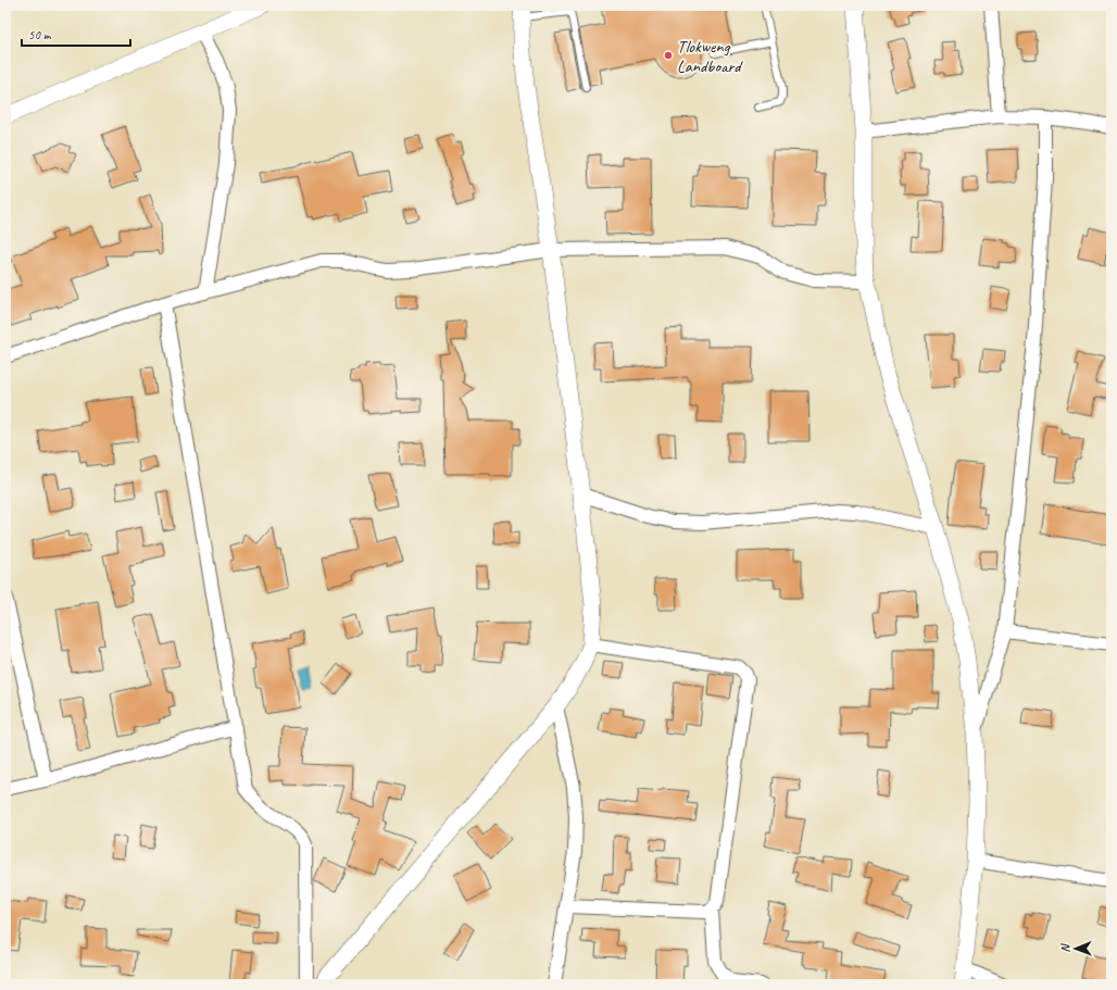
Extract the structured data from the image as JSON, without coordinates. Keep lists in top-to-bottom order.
{
  "places": ["Tlokweng Landboard"],
  "scale_bar": "50 m",
  "north": "left"
}
